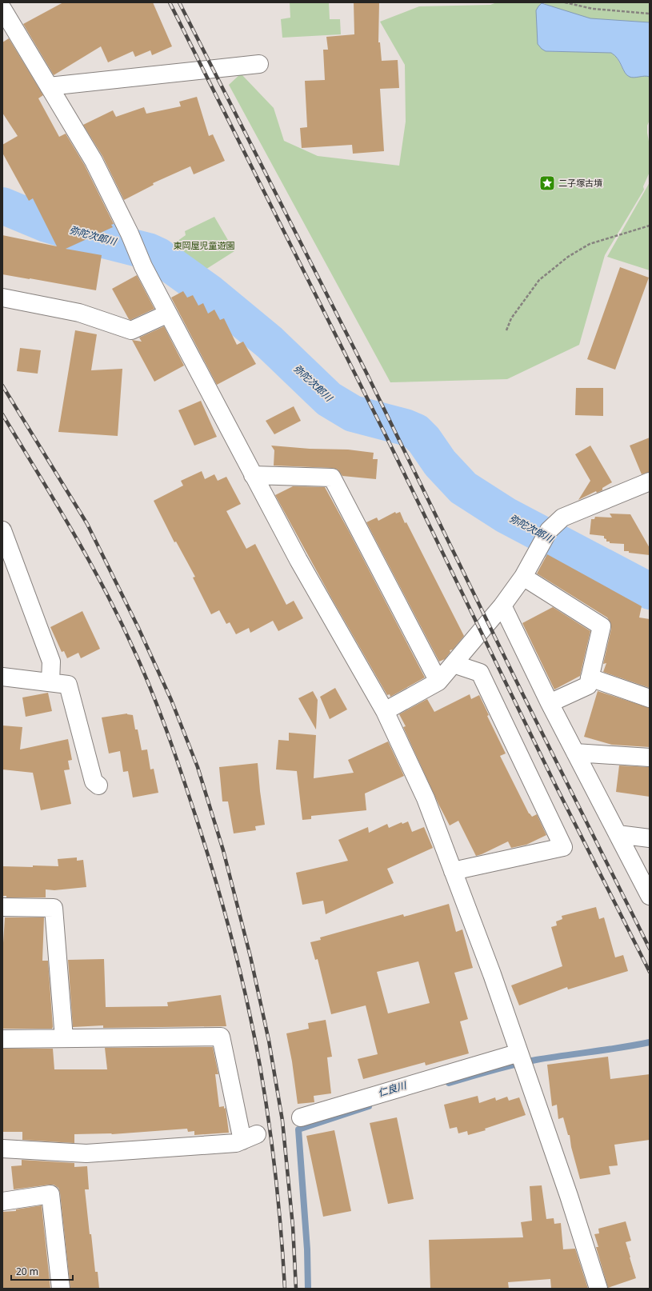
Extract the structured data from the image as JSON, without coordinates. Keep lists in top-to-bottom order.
{
  "water": ["弥陀次郎川", "仁良川"],
  "parks": ["東岡屋児童遊園"],
  "places": {
    "place": ["二子塚古墳"]
  },
  "scale_bar": "20 m"
}
